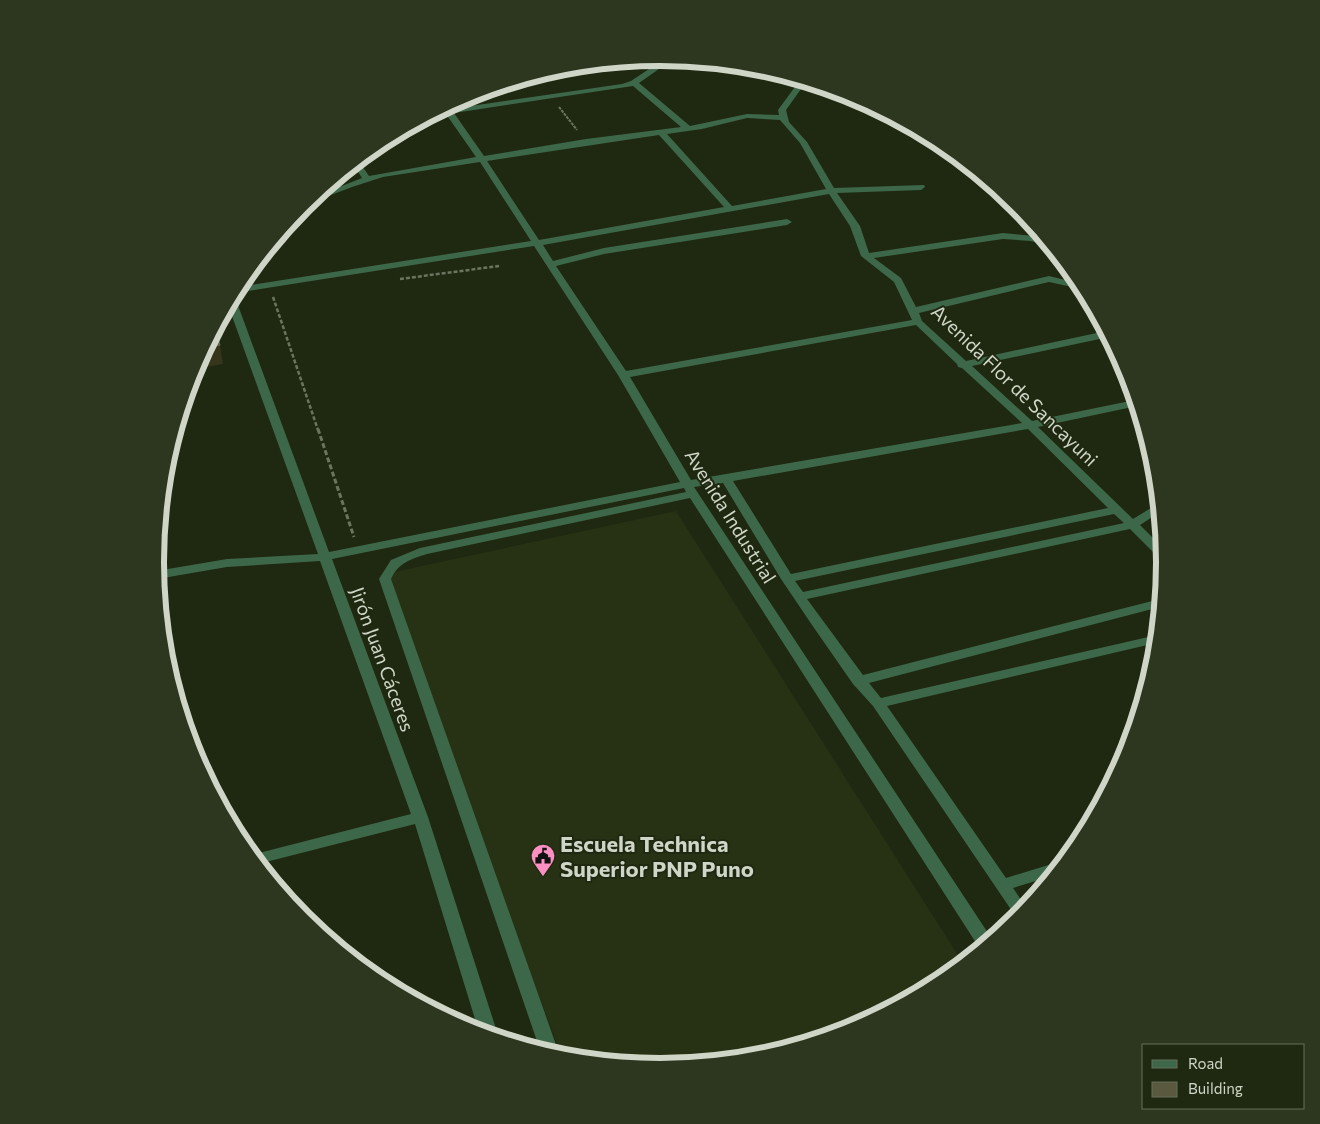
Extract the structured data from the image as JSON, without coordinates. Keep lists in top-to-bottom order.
{
  "streets": {
    "street": ["Avenida Flor de Sancayuni", "Avenida Industrial", "Jirón Juan Cáceres"]
  },
  "crossings": [
    ["Avenida Industrial", "Jirón Juan Cáceres"]
  ],
  "places": {
    "public building": ["Escuela Technica Superior PNP Puno"]
  },
  "legend": ["Road", "Building"]
}
